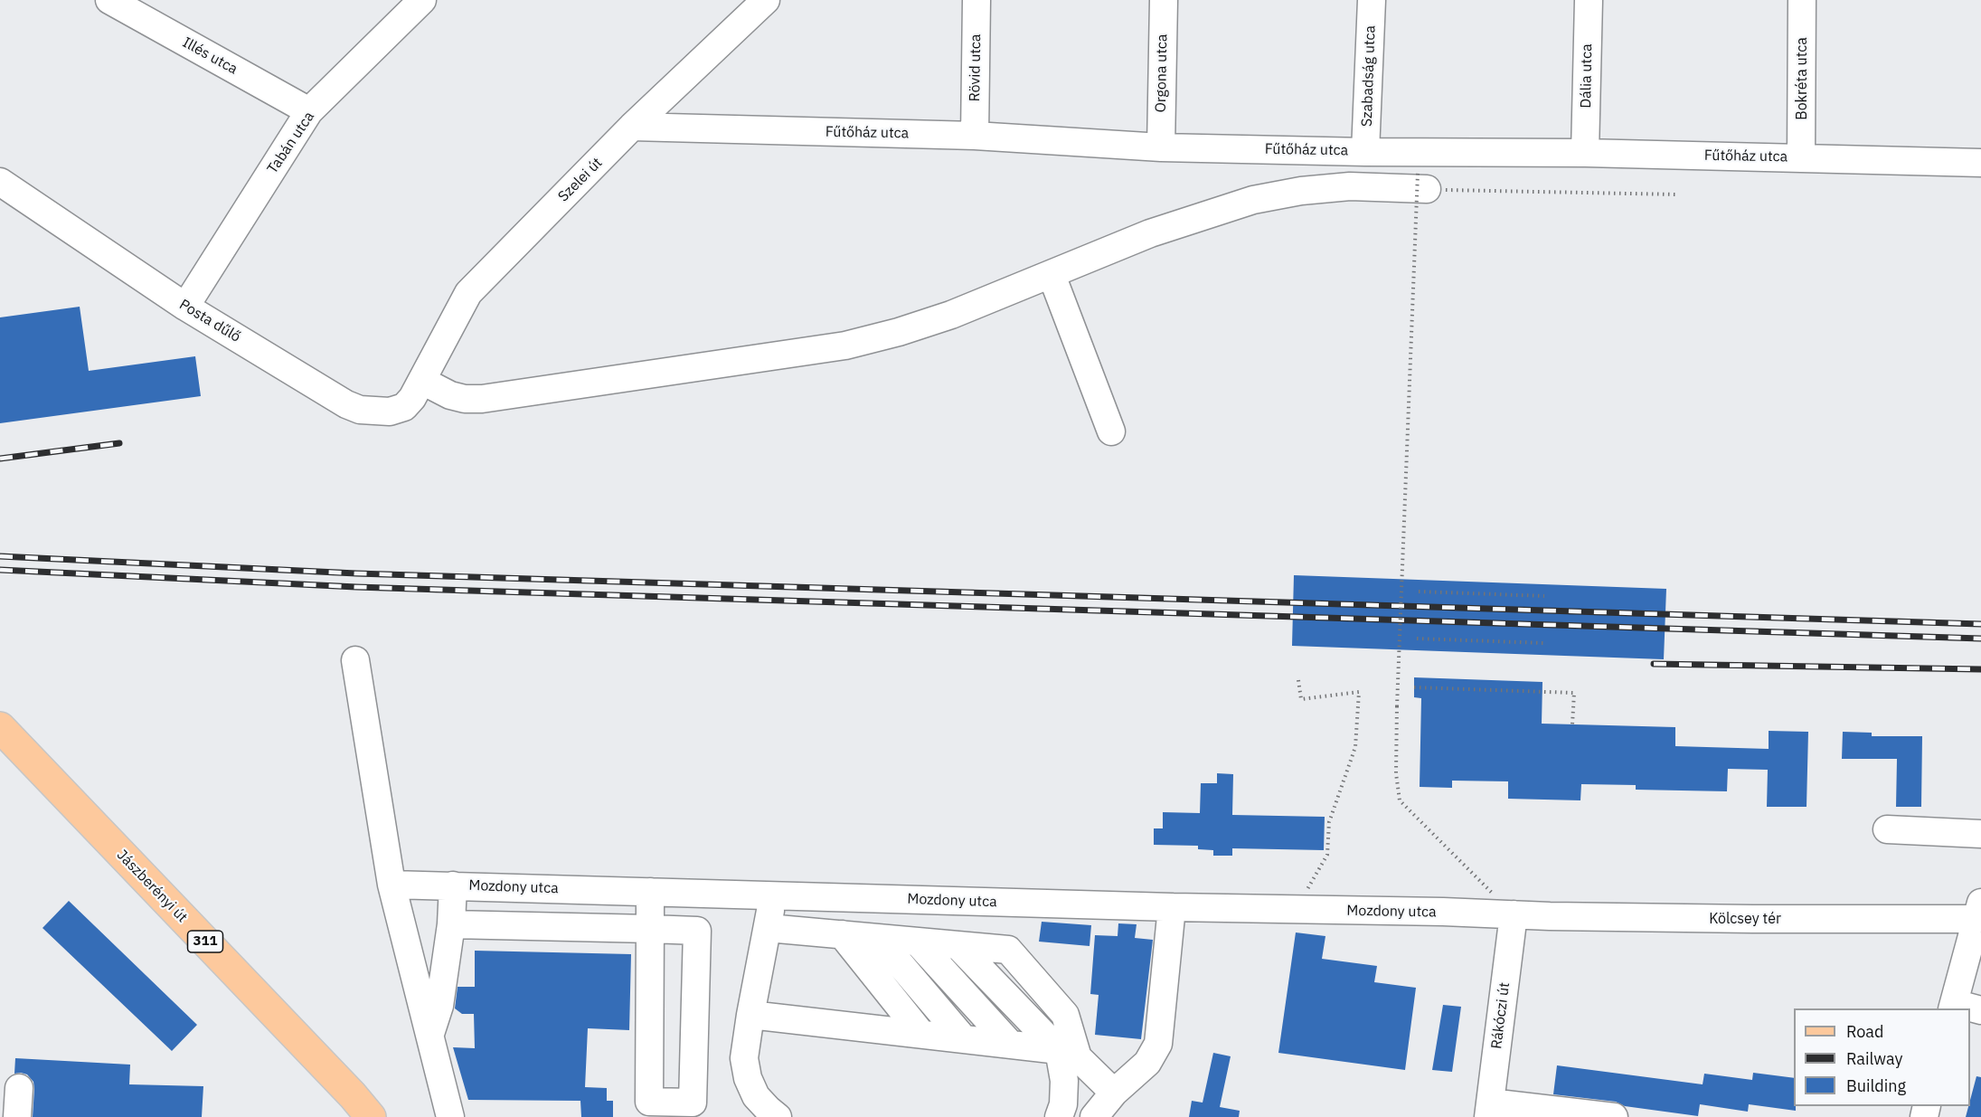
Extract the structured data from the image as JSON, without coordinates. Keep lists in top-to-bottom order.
{
  "streets": {
    "main road": ["Jászberényi út", "311"],
    "street": [
      "Illés utca",
      "Rövid utca",
      "Orgona utca",
      "Szabadság utca",
      "Dália utca",
      "Bokréta utca",
      "Fűtőház utca",
      "Tabán utca",
      "Szelei út",
      "Posta dűlő",
      "Mozdony utca",
      "Kölcsey tér",
      "Rákóczi út"
    ]
  },
  "crossings": [
    ["Illés utca", "Tabán utca"],
    ["Rövid utca", "Fűtőház utca"],
    ["Orgona utca", "Fűtőház utca"],
    ["Szabadság utca", "Fűtőház utca"],
    ["Dália utca", "Fűtőház utca"],
    ["Bokréta utca", "Fűtőház utca"],
    ["Fűtőház utca", "Szelei út"],
    ["Tabán utca", "Posta dűlő"],
    ["Szelei út", "Posta dűlő"],
    ["Mozdony utca", "Kölcsey tér"],
    ["Mozdony utca", "Rákóczi út"],
    ["Kölcsey tér", "Rákóczi út"]
  ],
  "legend": ["Road", "Railway", "Building"]
}
